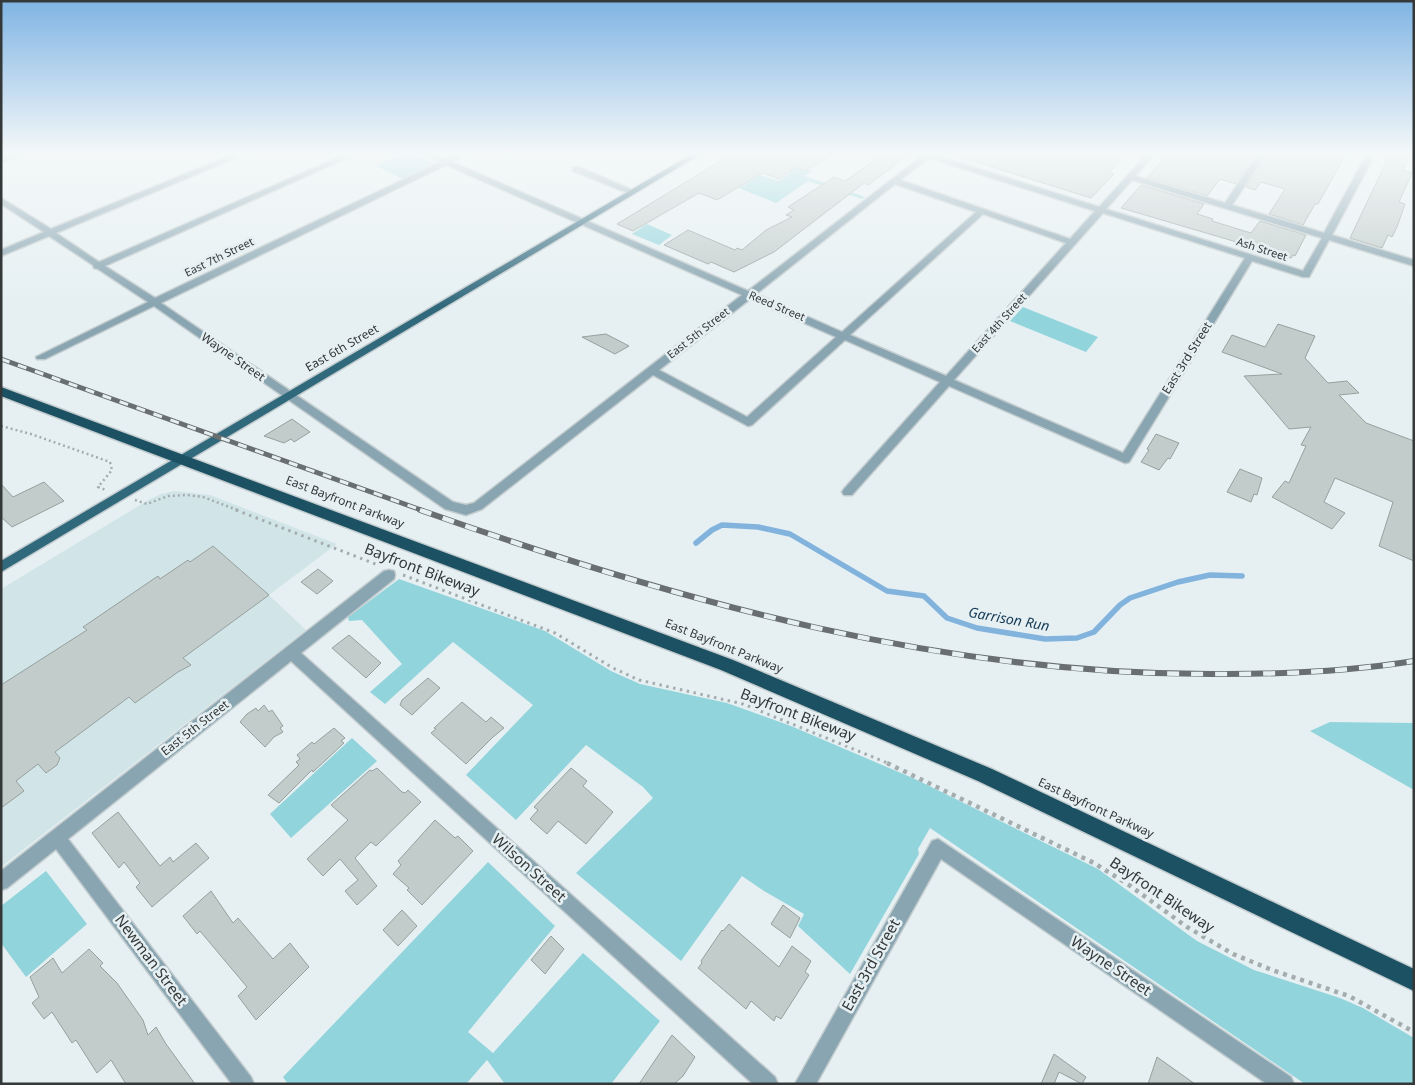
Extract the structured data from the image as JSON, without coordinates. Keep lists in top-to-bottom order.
{
  "streets": {
    "highway": ["East Bayfront Parkway"],
    "main road": ["East 6th Street"],
    "street": [
      "Ash Street",
      "East 7th Street",
      "Reed Street",
      "East 4th Street",
      "East 5th Street",
      "Wayne Street",
      "East 3rd Street",
      "Wilson Street",
      "Newman Street"
    ],
    "path": ["Bayfront Bikeway"]
  },
  "crossings": [
    ["Ash Street", "East 4th Street"],
    ["Ash Street", "East 3rd Street"],
    ["East 7th Street", "Wayne Street"],
    ["Reed Street", "East 4th Street"],
    ["Reed Street", "East 5th Street"],
    ["Reed Street", "East 6th Street"],
    ["Reed Street", "East 3rd Street"],
    ["East 5th Street", "Wayne Street"],
    ["East 5th Street", "Bayfront Bikeway"],
    ["East 5th Street", "Wilson Street"],
    ["East 5th Street", "Newman Street"],
    ["East 6th Street", "Wayne Street"],
    ["East 6th Street", "East Bayfront Parkway"],
    ["Wayne Street", "East 3rd Street"]
  ],
  "water": ["Garrison Run"]
}
